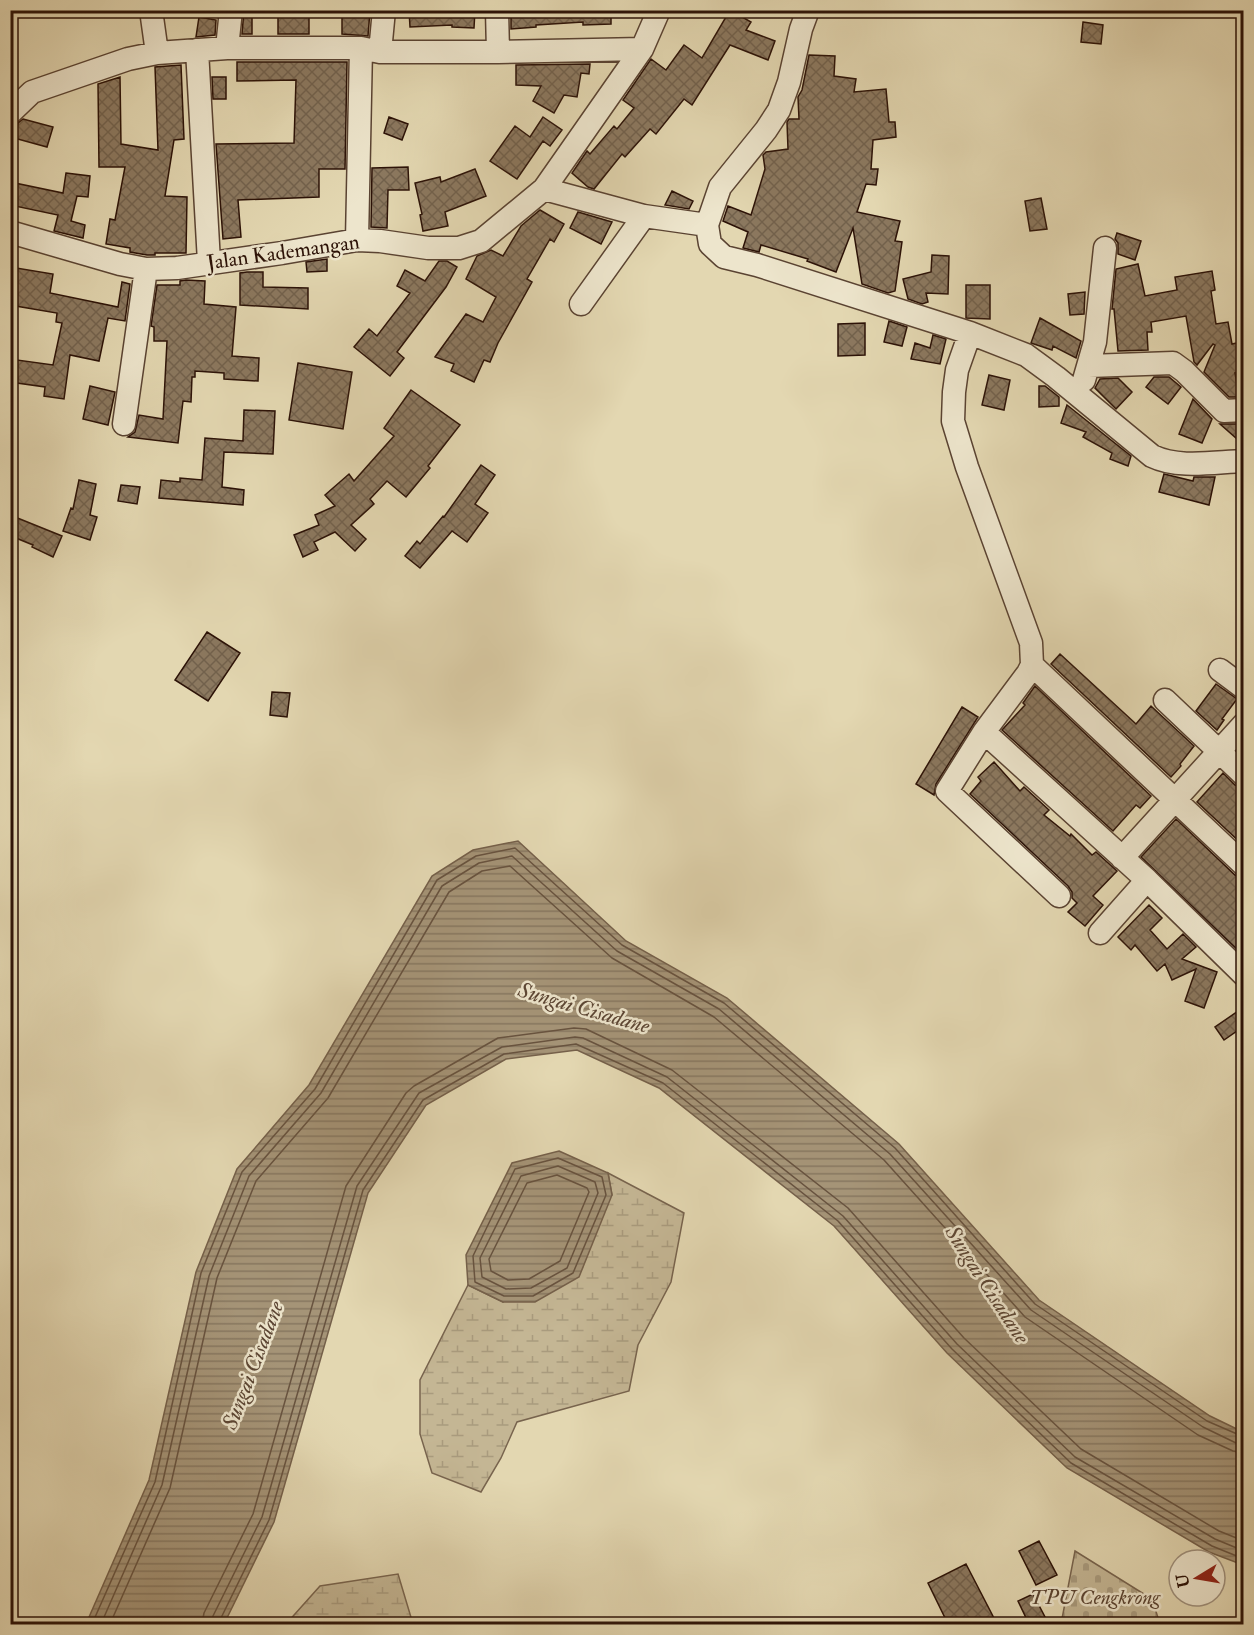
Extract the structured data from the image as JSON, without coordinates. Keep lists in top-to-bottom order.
{
  "streets": {
    "street": ["Jalan Kademangan"]
  },
  "water": ["Sungai Cisadane"],
  "parks": ["TPU Cengkrong"],
  "north": "left"
}
